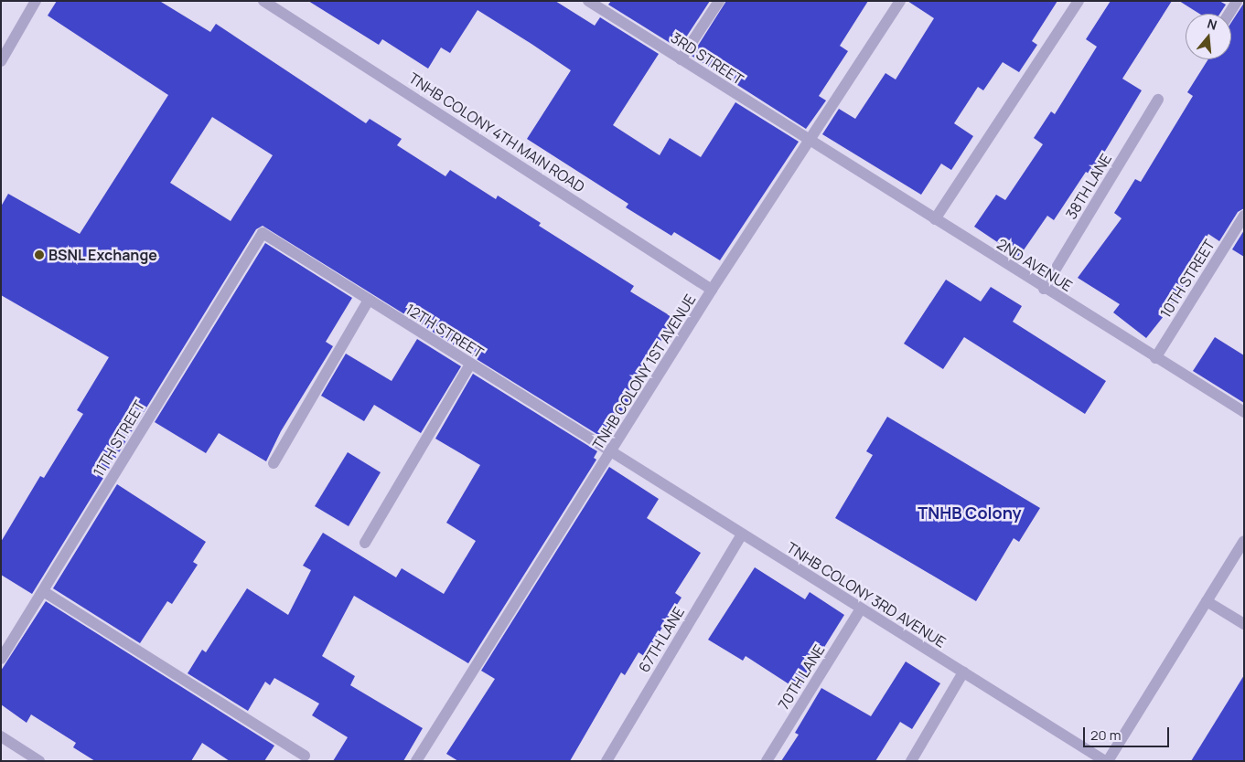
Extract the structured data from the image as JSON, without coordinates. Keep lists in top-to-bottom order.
{
  "streets": {
    "street": [
      "3RD STREET",
      "TNHB COLONY 4TH MAIN ROAD",
      "38TH LANE",
      "2ND AVENUE",
      "10TH STREET",
      "12TH STREET",
      "TNHB COLONY 1ST AVENUE",
      "11TH STREET",
      "TNHB COLONY 3RD AVENUE",
      "67TH LANE",
      "70TH LANE"
    ]
  },
  "crossings": [
    ["3RD STREET", "2ND AVENUE"],
    ["3RD STREET", "TNHB COLONY 1ST AVENUE"],
    ["TNHB COLONY 4TH MAIN ROAD", "TNHB COLONY 1ST AVENUE"],
    ["38TH LANE", "2ND AVENUE"],
    ["2ND AVENUE", "10TH STREET"],
    ["2ND AVENUE", "TNHB COLONY 1ST AVENUE"],
    ["12TH STREET", "TNHB COLONY 1ST AVENUE"],
    ["12TH STREET", "11TH STREET"],
    ["12TH STREET", "TNHB COLONY 3RD AVENUE"],
    ["TNHB COLONY 1ST AVENUE", "TNHB COLONY 3RD AVENUE"],
    ["TNHB COLONY 3RD AVENUE", "67TH LANE"],
    ["TNHB COLONY 3RD AVENUE", "70TH LANE"]
  ],
  "districts": ["TNHB Colony"],
  "places": ["BSNL Exchange"],
  "scale_bar": "20 m",
  "north": "top"
}
